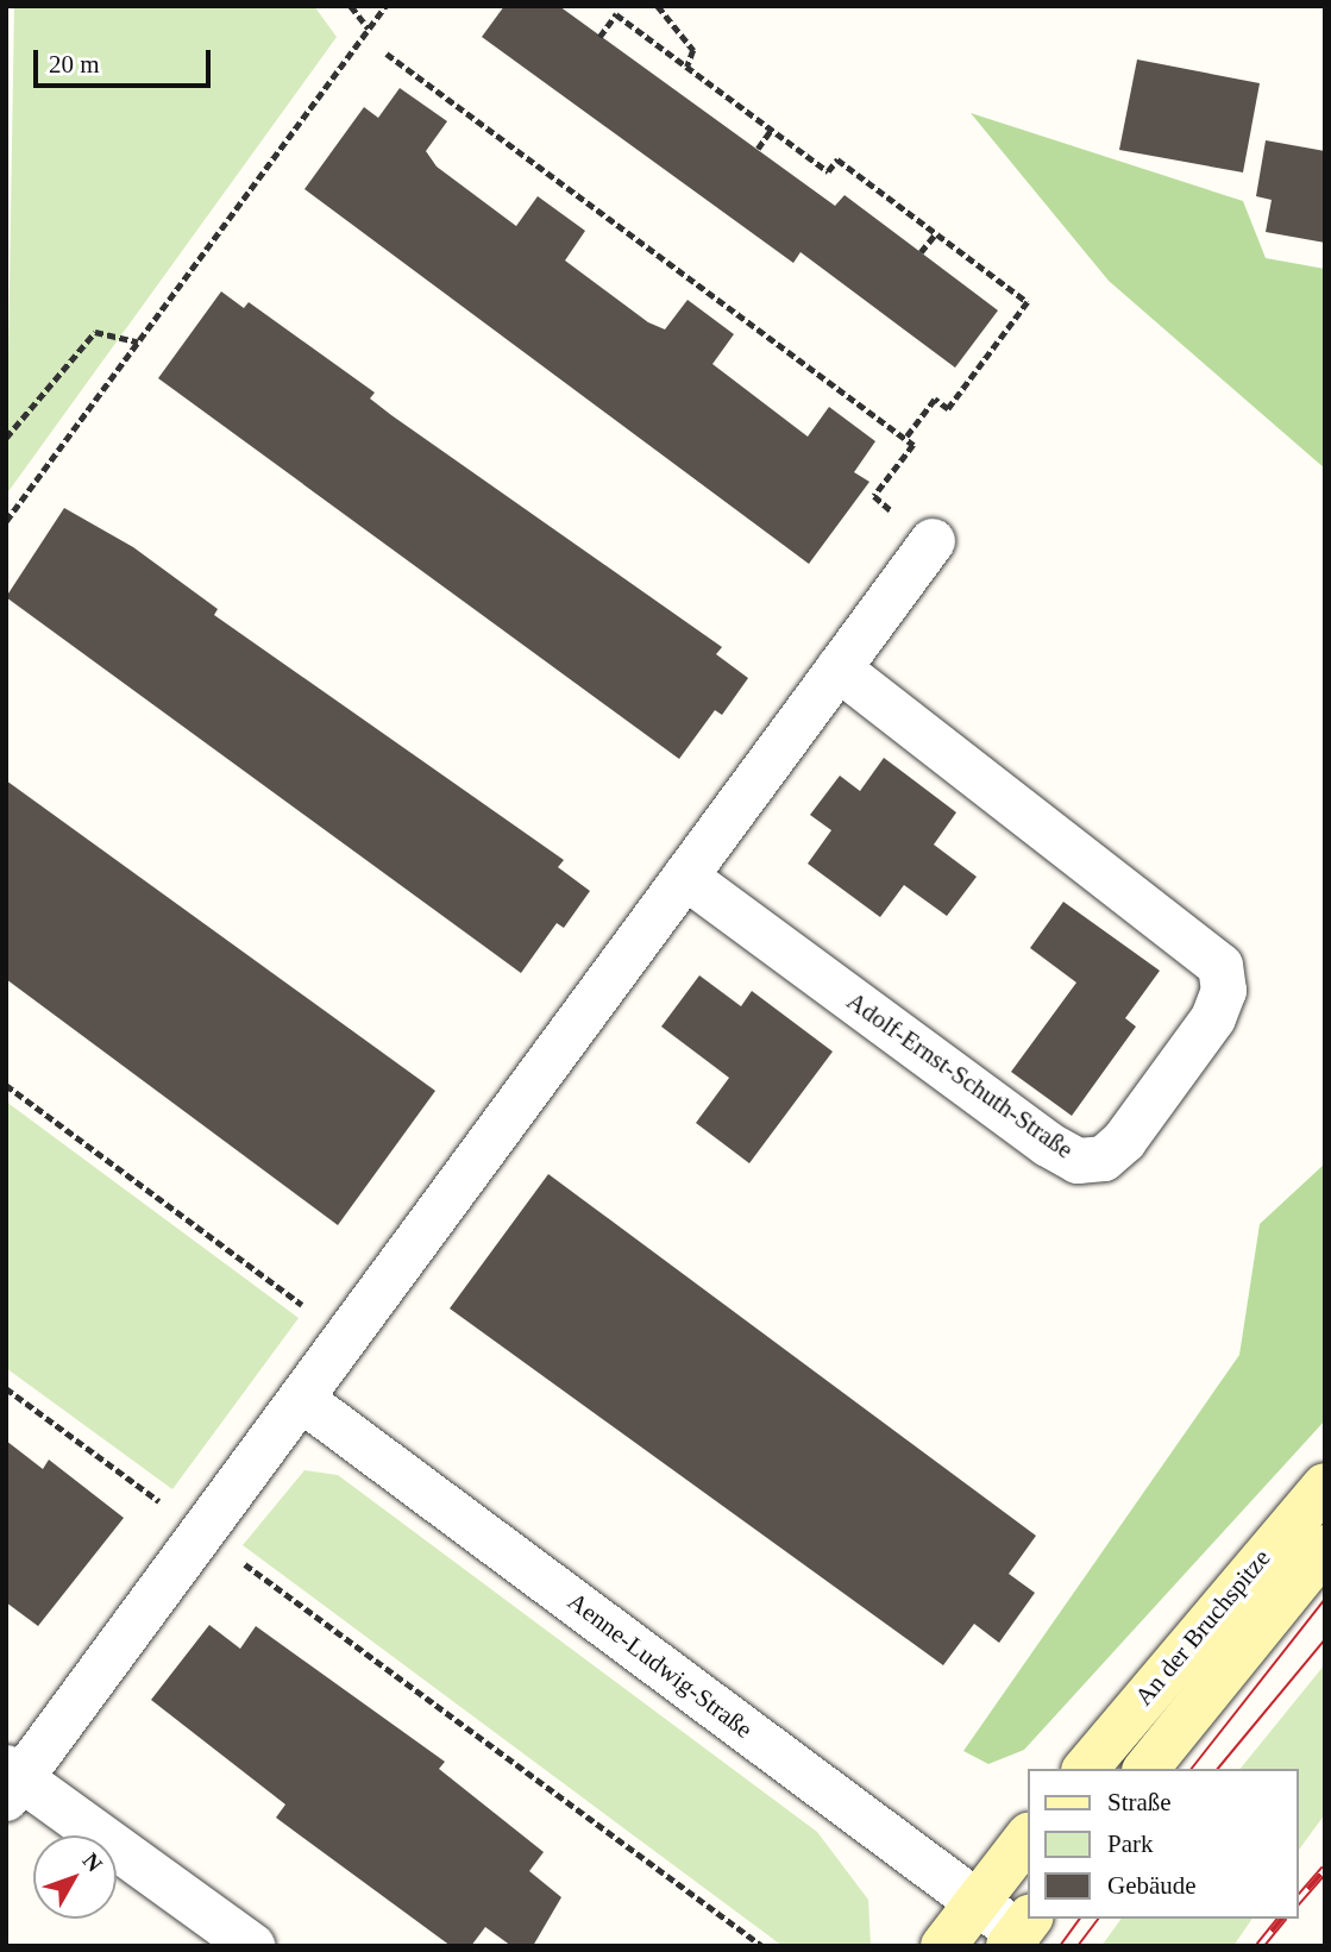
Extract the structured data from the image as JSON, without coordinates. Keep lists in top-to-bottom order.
{
  "streets": {
    "main road": ["An der Bruchspitze"],
    "street": ["Adolf-Ernst-Schuth-Straße", "Aenne-Ludwig-Straße"]
  },
  "legend": ["Straße", "Park", "Gebäude"],
  "scale_bar": "20 m",
  "north": "top right"
}
